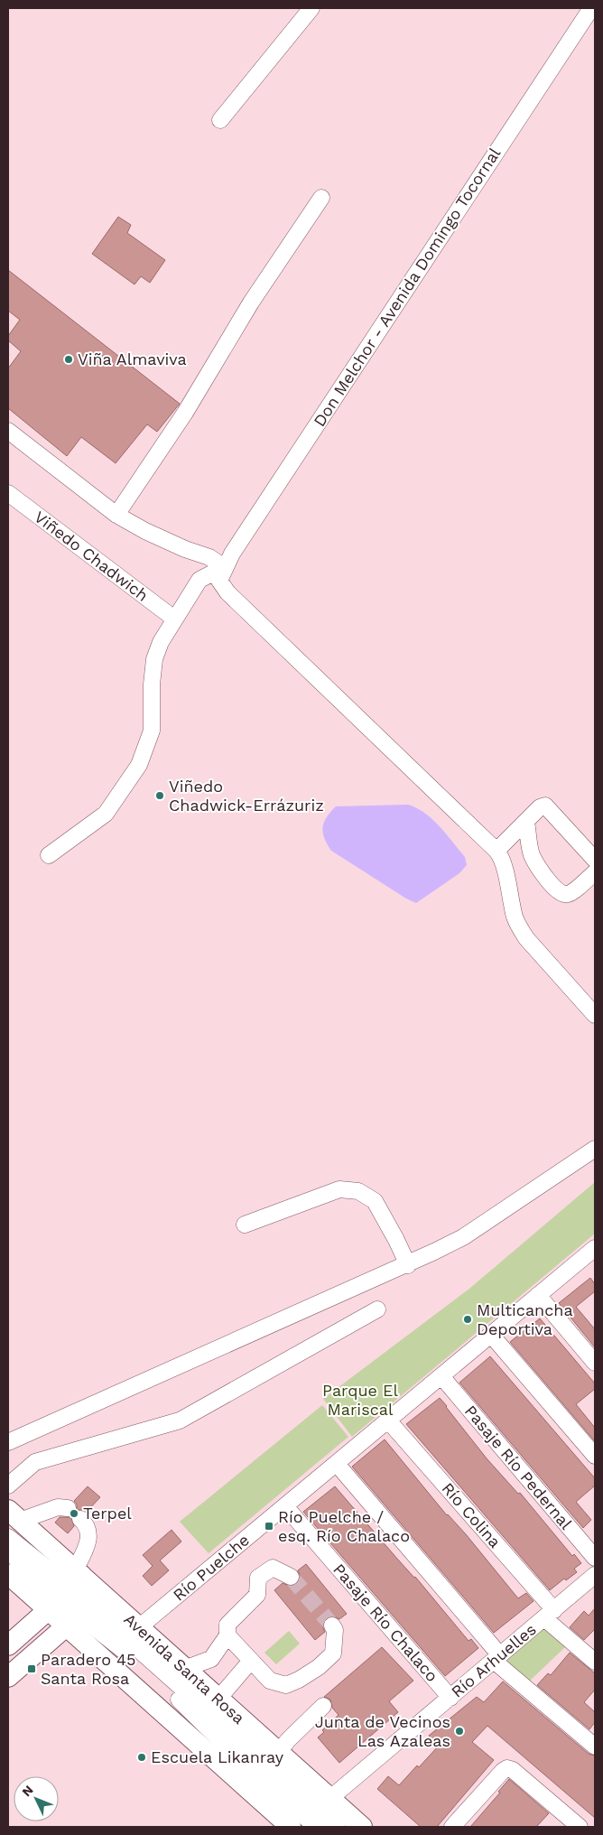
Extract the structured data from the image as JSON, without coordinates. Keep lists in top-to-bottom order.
{
  "streets": {
    "main road": ["Avenida Santa Rosa"],
    "street": [
      "Don Melchor - Avenida Domingo Tocornal",
      "Viñedo Chadwich",
      "Pasaje Río Pedernal",
      "Río Colina",
      "Río Puelche",
      "Pasaje Río Chalaco",
      "Río Arhuelles"
    ]
  },
  "crossings": [
    ["Pasaje Río Pedernal", "Río Puelche"],
    ["Río Colina", "Río Puelche"],
    ["Río Colina", "Río Arhuelles"],
    ["Río Puelche", "Pasaje Río Chalaco"],
    ["Río Puelche", "Avenida Santa Rosa"],
    ["Pasaje Río Chalaco", "Río Arhuelles"],
    ["Río Arhuelles", "Avenida Santa Rosa"]
  ],
  "parks": ["Parque El Mariscal"],
  "places": {
    "other": [
      "Viña Almaviva",
      "Viñedo Chadwick-Errázuriz",
      "Multicancha Deportiva",
      "Terpel",
      "Junta de Vecinos Las Azaleas",
      "Escuela Likanray"
    ],
    "transit": ["Río Puelche / esq. Río Chalaco", "Paradero 45 Santa Rosa"]
  },
  "north": "top left"
}
